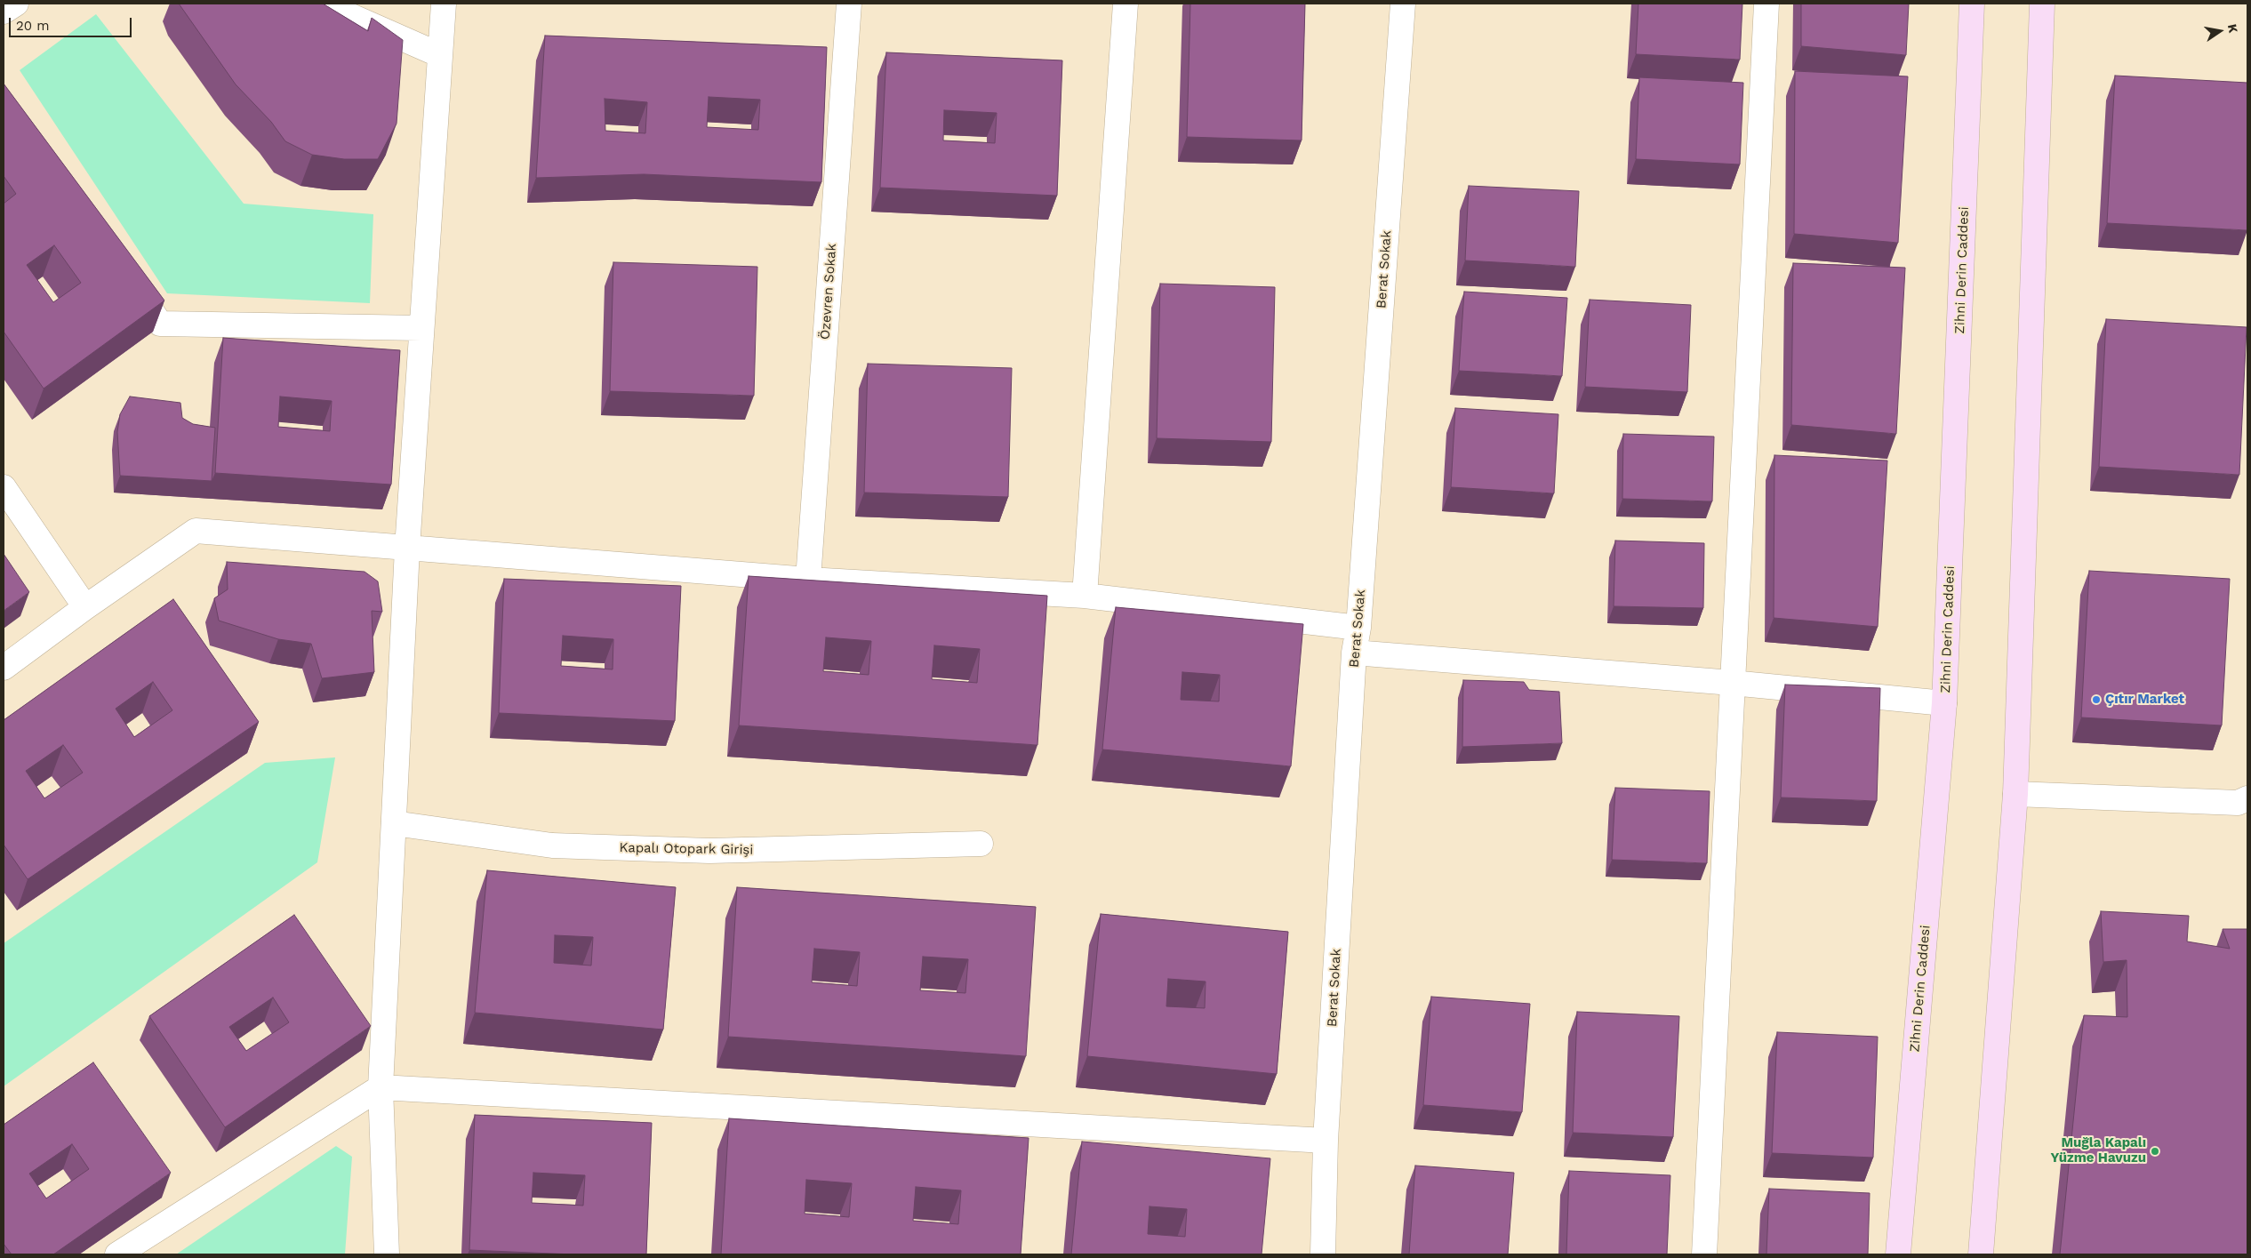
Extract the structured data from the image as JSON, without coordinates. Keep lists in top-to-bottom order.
{
  "streets": {
    "main road": ["Zihni Derin Caddesi"],
    "street": ["Berat Sokak", "Özevren Sokak", "Kapalı Otopark Girişi"]
  },
  "places": ["Çıtır Market", "Muğla Kapalı Yüzme Havuzu"],
  "scale_bar": "20 m",
  "north": "right"
}
